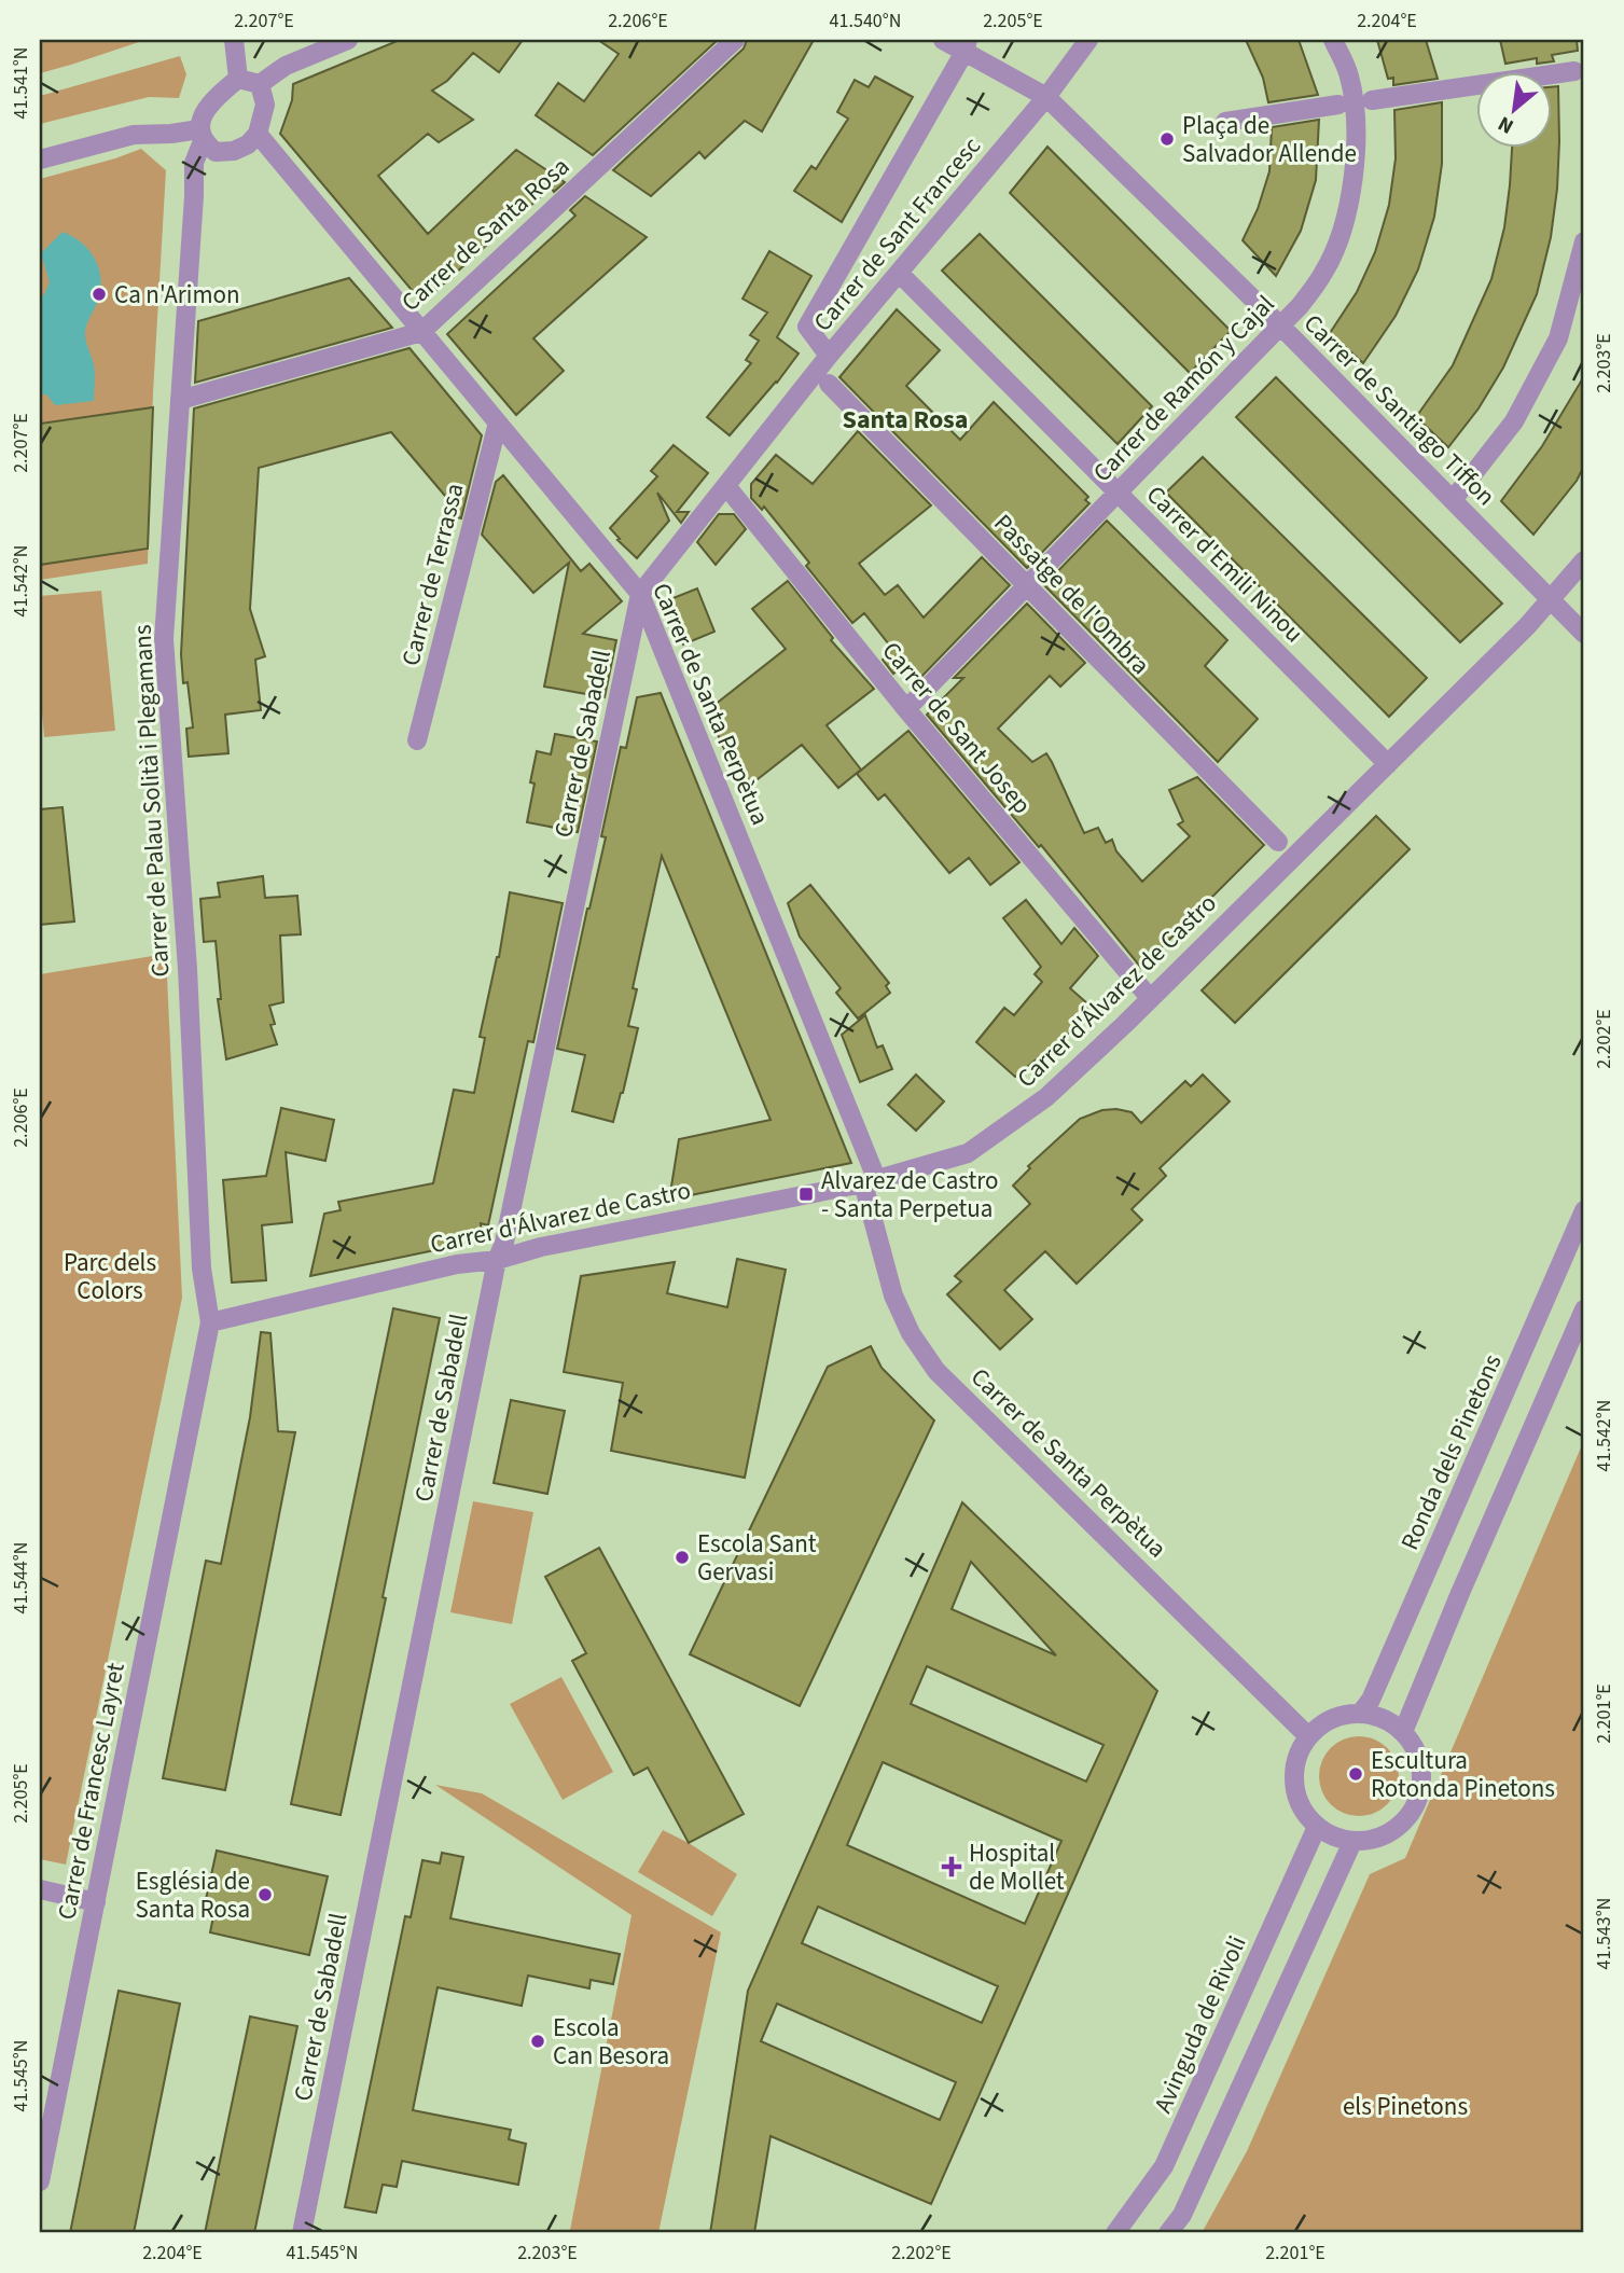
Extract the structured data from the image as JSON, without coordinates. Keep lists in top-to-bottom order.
{
  "streets": {
    "street": [
      "Carrer de Santa Rosa",
      "Carrer de Sant Francesc",
      "Carrer de Ramón y Cajal",
      "Carrer de Santiago Tiffon",
      "Carrer d'Emili Ninou",
      "Carrer de Terrassa",
      "Passatge de l'Ombra",
      "Carrer de Santa Perpètua",
      "Carrer de Sant Josep",
      "Carrer de Sabadell",
      "Carrer de Palau Solità i Plegamans",
      "Carrer d'Álvarez de Castro",
      "Ronda dels Pinetons",
      "Carrer de Francesc Layret",
      "Avinguda de Rivoli"
    ]
  },
  "crossings": [
    ["Carrer de Santa Rosa", "Carrer de Santa Perpètua"],
    ["Carrer de Santa Rosa", "Carrer de Palau Solità i Plegamans"],
    ["Carrer de Sant Francesc", "Carrer de Santiago Tiffon"],
    ["Carrer de Sant Francesc", "Carrer d'Emili Ninou"],
    ["Carrer de Sant Francesc", "Carrer de Santa Perpètua"],
    ["Carrer de Sant Francesc", "Carrer de Sant Josep"],
    ["Carrer de Sant Francesc", "Carrer de Sabadell"],
    ["Carrer de Ramón y Cajal", "Carrer de Santiago Tiffon"],
    ["Carrer de Ramón y Cajal", "Carrer d'Emili Ninou"],
    ["Carrer de Ramón y Cajal", "Passatge de l'Ombra"],
    ["Carrer de Ramón y Cajal", "Carrer de Sant Josep"],
    ["Carrer de Santiago Tiffon", "Carrer d'Álvarez de Castro"],
    ["Carrer d'Emili Ninou", "Carrer d'Álvarez de Castro"],
    ["Carrer de Terrassa", "Carrer de Santa Perpètua"],
    ["Carrer de Santa Perpètua", "Carrer de Sabadell"],
    ["Carrer de Santa Perpètua", "Carrer de Palau Solità i Plegamans"],
    ["Carrer de Santa Perpètua", "Carrer d'Álvarez de Castro"],
    ["Carrer de Santa Perpètua", "Ronda dels Pinetons"],
    ["Carrer de Santa Perpètua", "Avinguda de Rivoli"],
    ["Carrer de Sant Josep", "Carrer d'Álvarez de Castro"],
    ["Carrer de Sabadell", "Carrer d'Álvarez de Castro"],
    ["Carrer de Palau Solità i Plegamans", "Carrer d'Álvarez de Castro"],
    ["Carrer de Palau Solità i Plegamans", "Carrer de Francesc Layret"],
    ["Carrer d'Álvarez de Castro", "Carrer de Francesc Layret"],
    ["Ronda dels Pinetons", "Avinguda de Rivoli"]
  ],
  "districts": ["Santa Rosa"],
  "parks": ["Parc dels Colors", "els Pinetons"],
  "places": {
    "other": [
      "Plaça de Salvador Allende",
      "Ca n'Arimon",
      "Escola Sant Gervasi",
      "Escultura Rotonda Pinetons",
      "Església de Santa Rosa",
      "Escola Can Besora"
    ],
    "transit": ["Alvarez de Castro - Santa Perpetua"],
    "health": ["Hospital de Mollet"]
  },
  "north": "bottom left",
  "coordinates": [
    "2.207°E",
    "2.206°E",
    "41.540°N",
    "2.205°E",
    "2.204°E",
    "41.541°N",
    "2.203°E",
    "41.542°N",
    "2.202°E",
    "41.544°N",
    "2.201°E",
    "41.543°N",
    "41.545°N"
  ]
}
